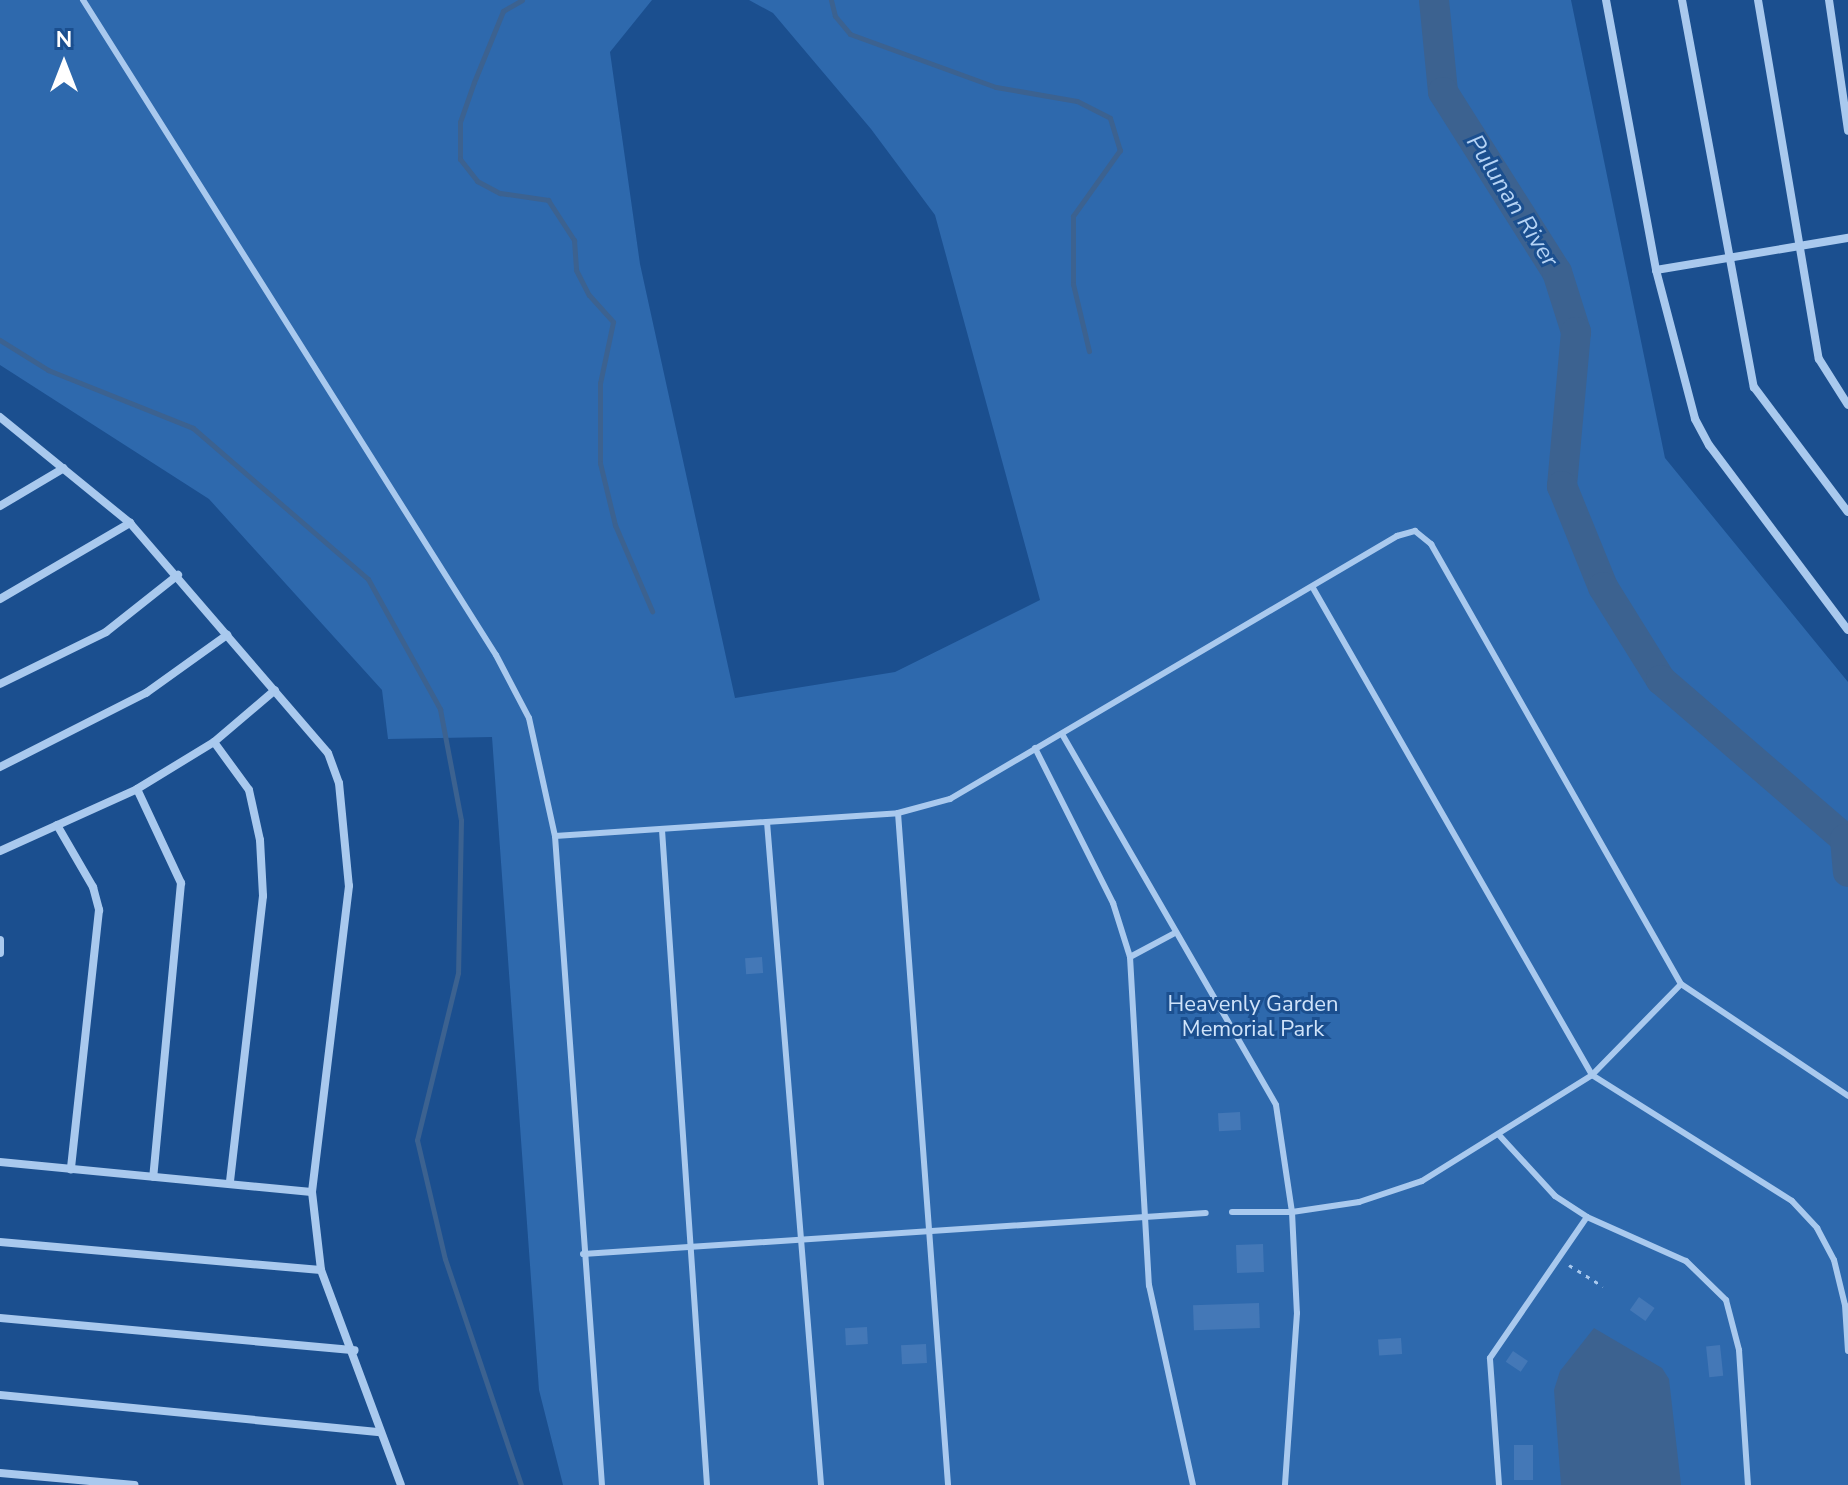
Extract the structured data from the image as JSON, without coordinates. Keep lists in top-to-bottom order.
{
  "water": ["Pulunan River"],
  "parks": ["Heavenly Garden Memorial Park"],
  "north": "top"
}
